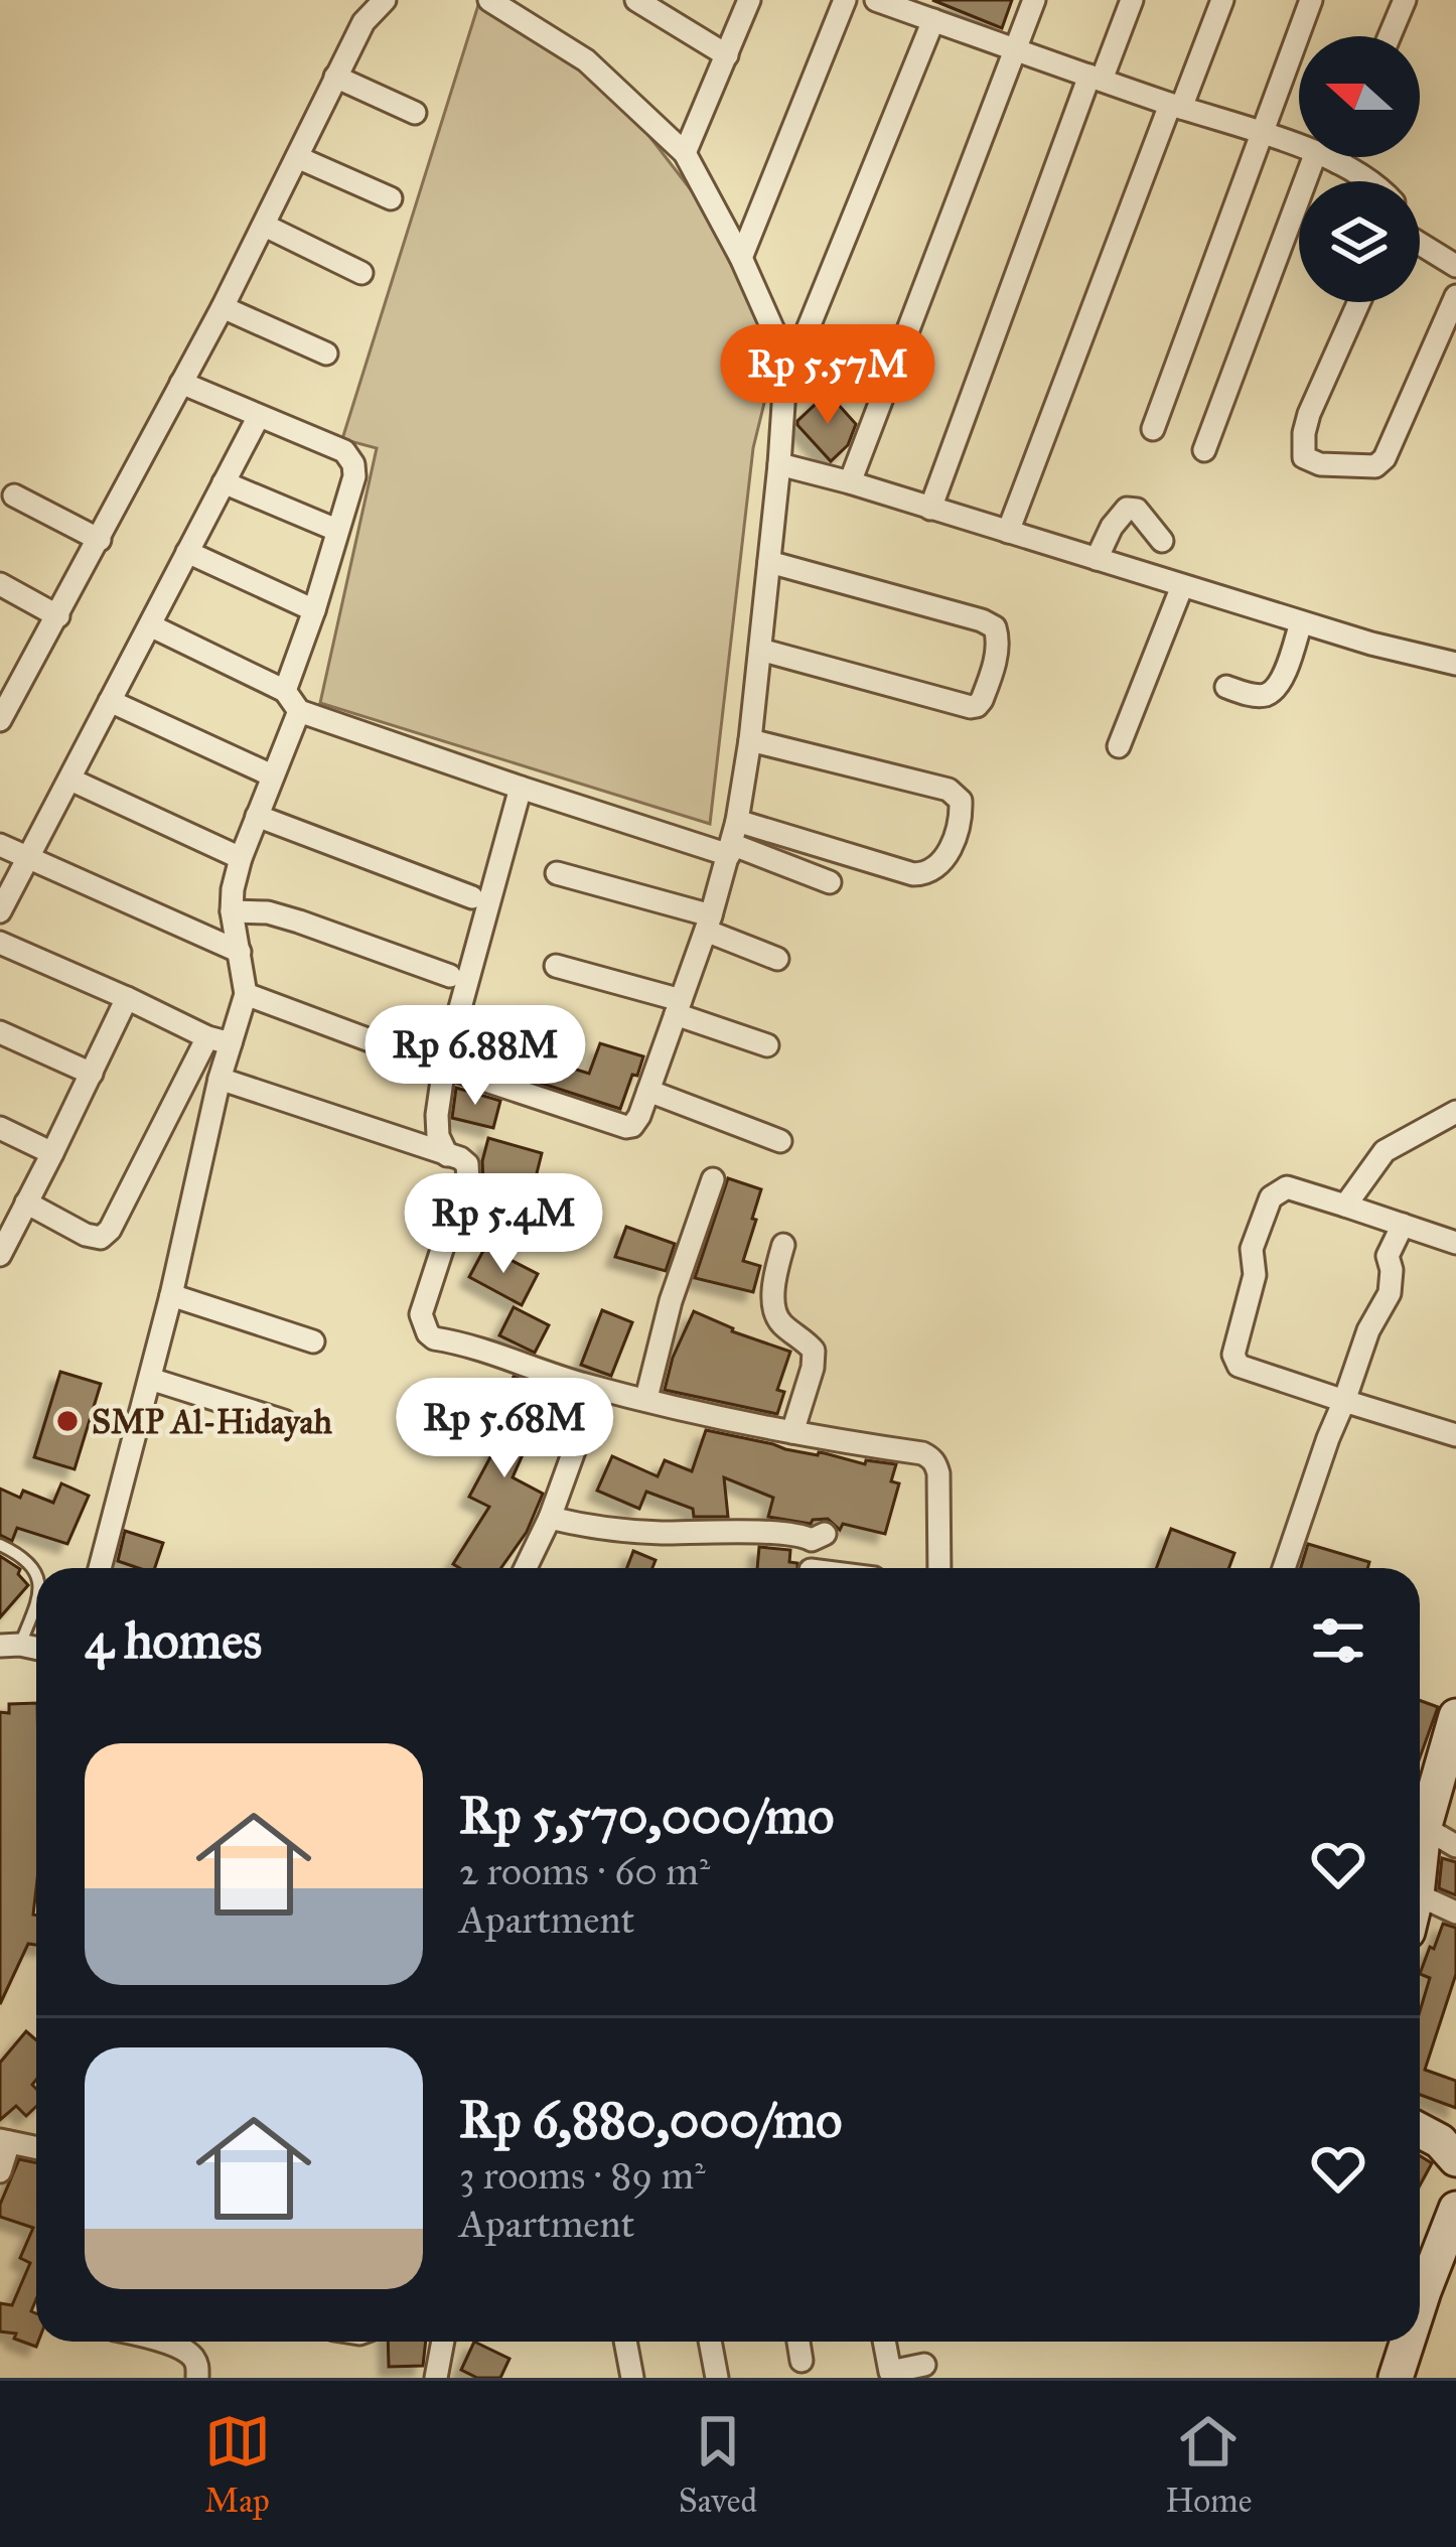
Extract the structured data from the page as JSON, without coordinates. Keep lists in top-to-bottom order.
{
  "places": ["SMP Al-Hidayah"],
  "north": "left",
  "page": {
    "price": [
      "Rp 5.57M",
      "Rp 6.88M",
      "Rp 5.4M",
      "Rp 5.68M"
    ],
    "heading": "4 homes",
    "list": [
      {
        "name": "Rp 5,570,000/mo",
        "note": "2 rooms · 60 m² · Apartment"
      },
      {
        "name": "Rp 6,880,000/mo",
        "note": "3 rooms · 89 m² · Apartment"
      }
    ],
    "tabs": ["Map", "Saved", "Home"]
  }
}
